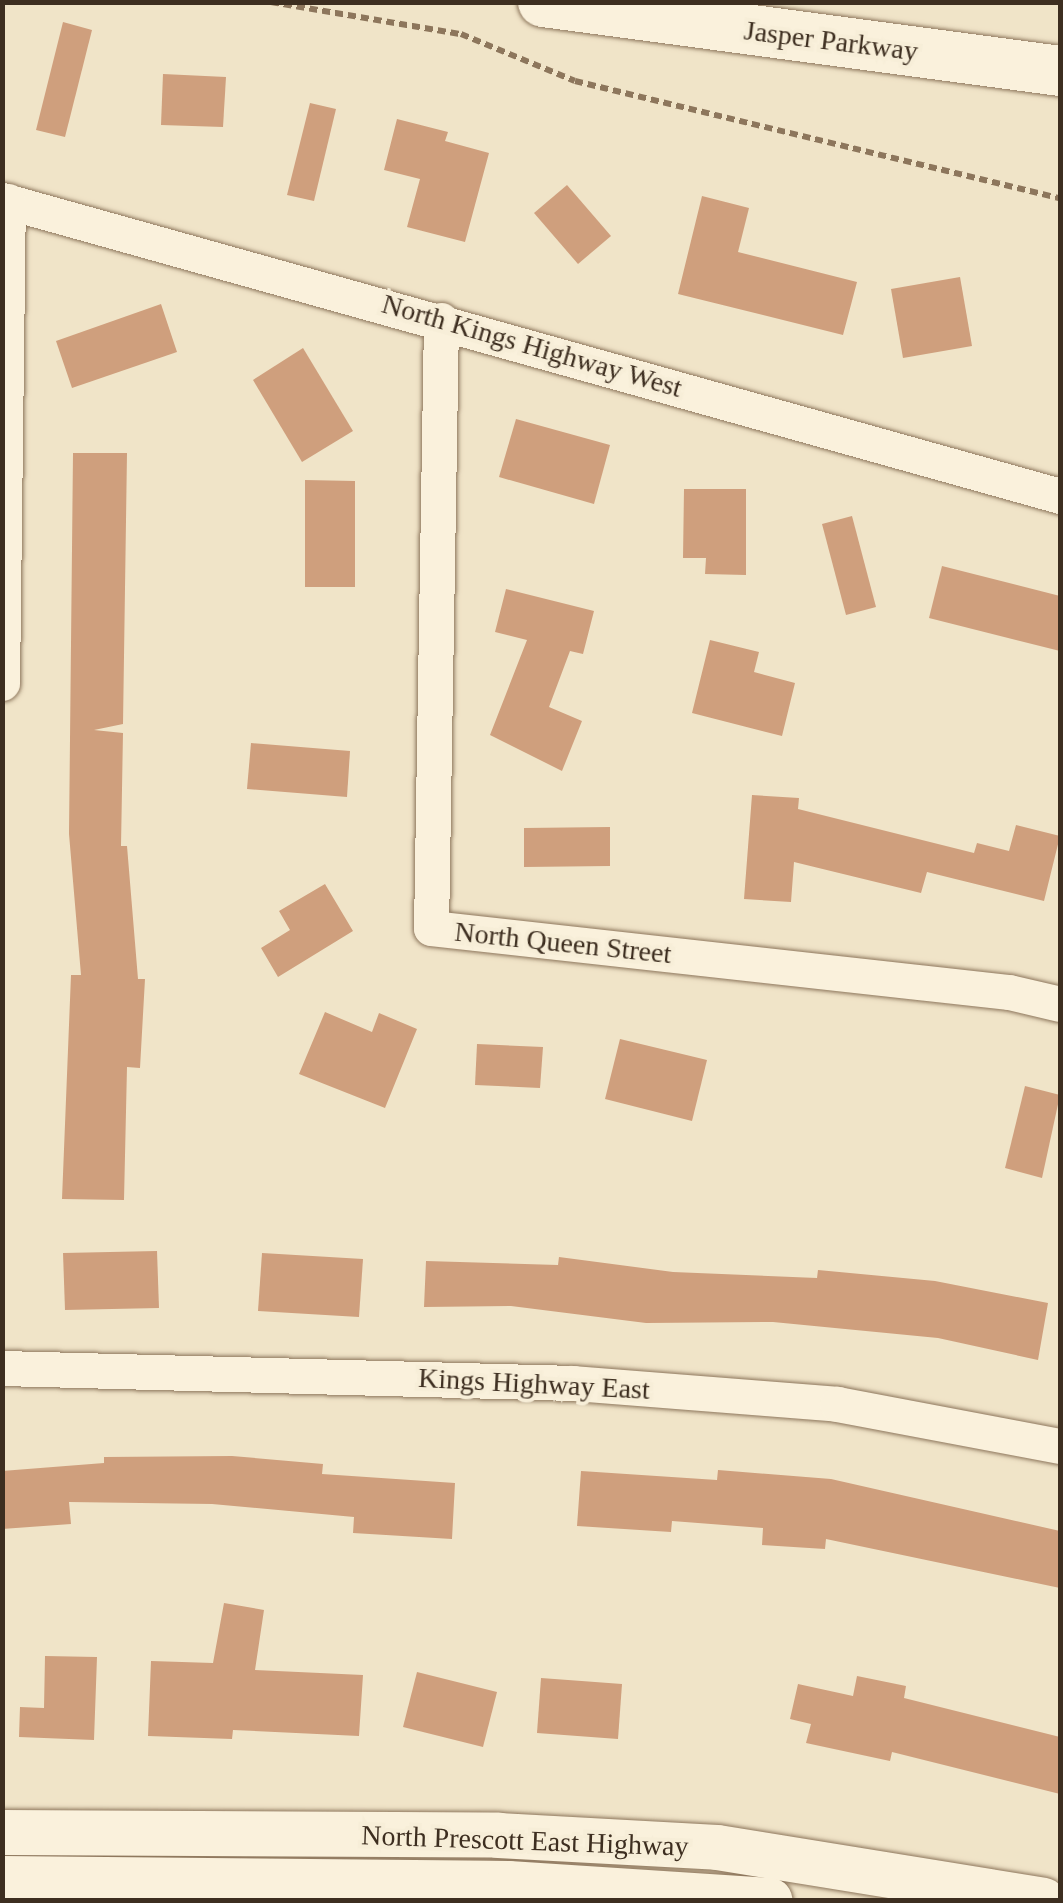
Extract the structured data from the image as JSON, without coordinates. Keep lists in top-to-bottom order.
{
  "streets": {
    "main road": ["Jasper Parkway"],
    "street": [
      "North Kings Highway West",
      "North Queen Street",
      "Kings Highway East",
      "North Prescott East Highway"
    ]
  },
  "crossings": [
    ["North Kings Highway West", "North Queen Street"]
  ]
}
